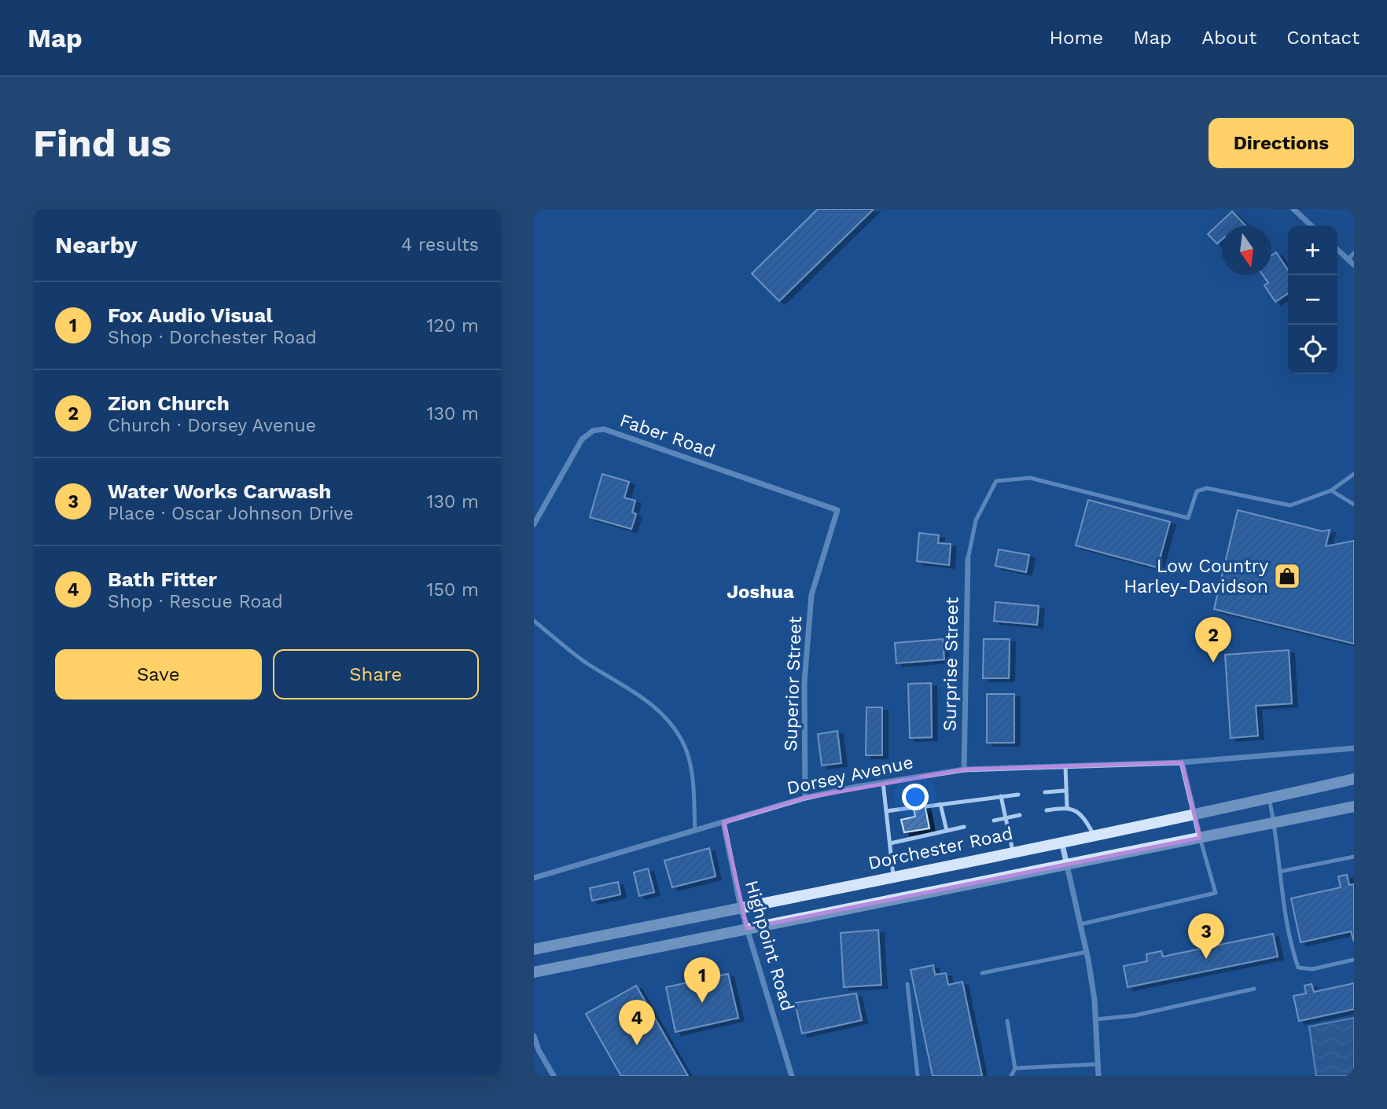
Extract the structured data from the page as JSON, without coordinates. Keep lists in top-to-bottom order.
{
  "streets": {
    "main road": ["Dorchester Road"],
    "street": [
      "Faber Road",
      "Surprise Street",
      "Superior Street",
      "Dorsey Avenue",
      "Highpoint Road"
    ]
  },
  "crossings": [
    ["Faber Road", "Superior Street"],
    ["Surprise Street", "Dorsey Avenue"],
    ["Superior Street", "Dorsey Avenue"],
    ["Dorsey Avenue", "Highpoint Road"],
    ["Dorchester Road", "Highpoint Road"]
  ],
  "districts": ["Joshua"],
  "places": {
    "shop": ["Low Country Harley-Davidson"]
  },
  "north": "bottom",
  "page": {
    "header": "Map",
    "nav": [
      "Home",
      "Map",
      "About",
      "Contact"
    ],
    "buttons": [
      "Directions",
      ["Save", "Share"]
    ],
    "title": "Find us",
    "heading": ["Nearby", "4 results"],
    "map_buttons": ["+", "−"],
    "list": [
      {
        "mark": "1",
        "name": "Fox Audio Visual",
        "note": "Shop · Dorchester Road",
        "value": "120 m"
      },
      {
        "mark": "2",
        "name": "Zion Church",
        "note": "Church · Dorsey Avenue",
        "value": "130 m"
      },
      {
        "mark": "3",
        "name": "Water Works Carwash",
        "note": "Place · Oscar Johnson Drive",
        "value": "130 m"
      },
      {
        "mark": "4",
        "name": "Bath Fitter",
        "note": "Shop · Rescue Road",
        "value": "150 m"
      }
    ],
    "pins": [
      "2",
      "3",
      "1",
      "4"
    ]
  }
}
